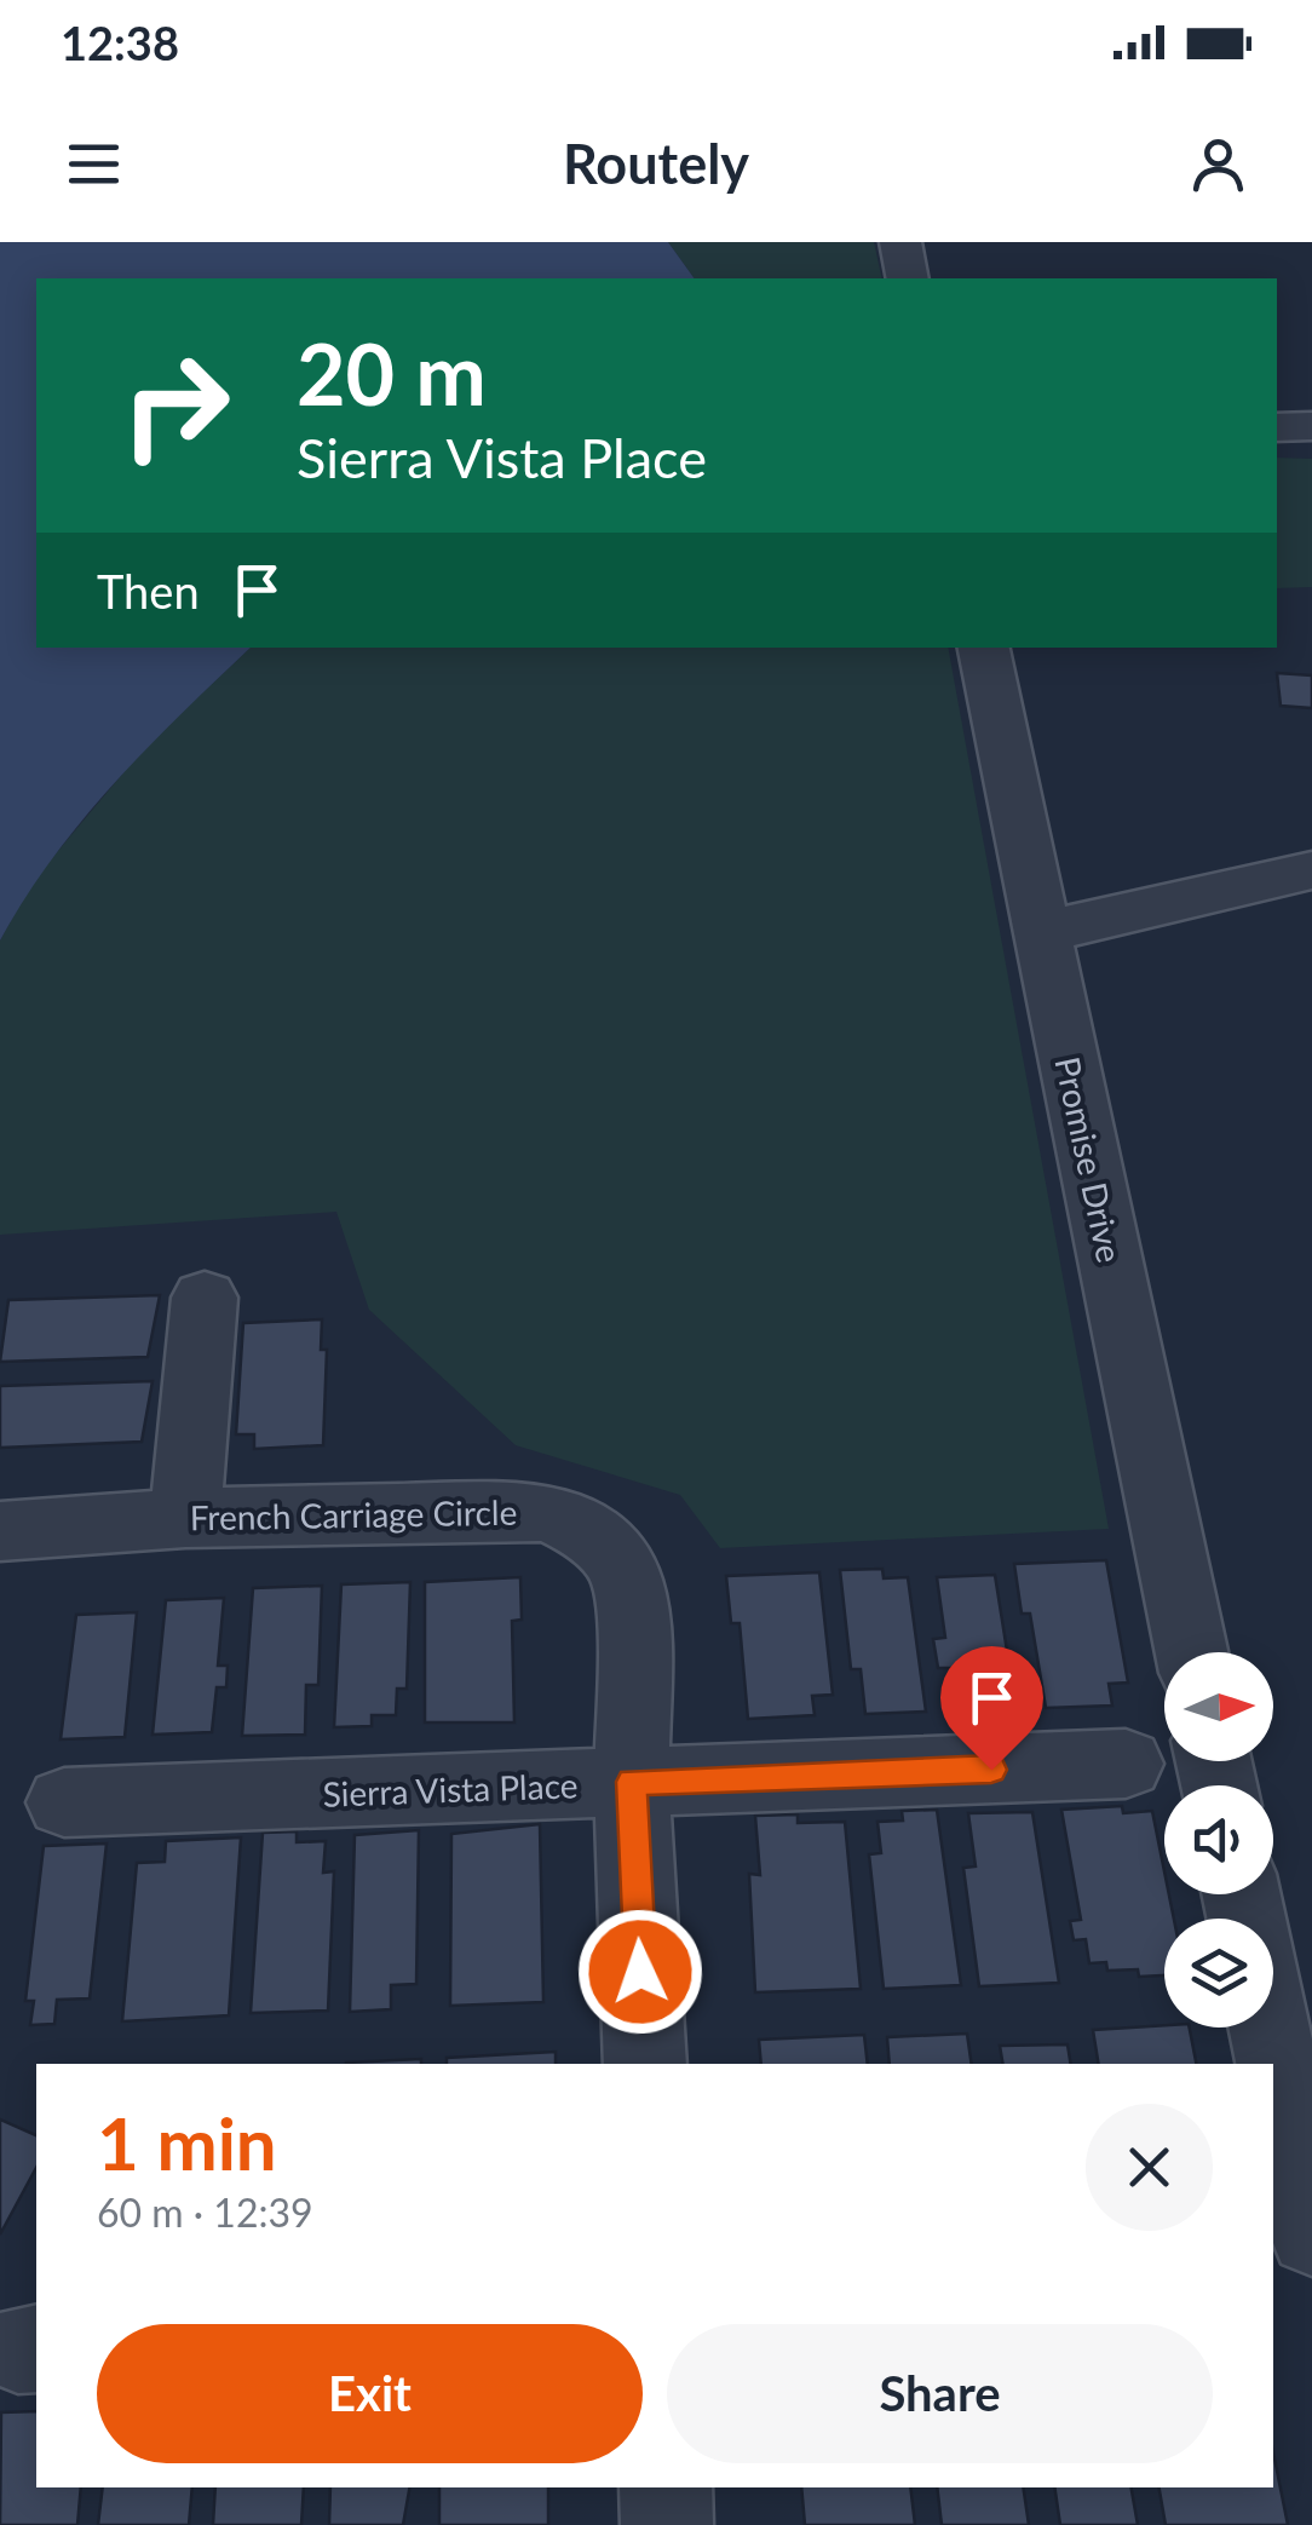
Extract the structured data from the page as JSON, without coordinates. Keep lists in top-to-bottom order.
{
  "streets": {
    "street": ["Promise Drive", "French Carriage Circle", "Sierra Vista Place"]
  },
  "crossings": [
    ["French Carriage Circle", "Sierra Vista Place"]
  ],
  "north": "right",
  "page": {
    "status": "12:38",
    "header": "Routely",
    "turn": ["20 m", "Sierra Vista Place"],
    "then": "Then",
    "heading": ["1 min", "60 m · 12:39"],
    "buttons": ["Exit", "Share"]
  }
}
